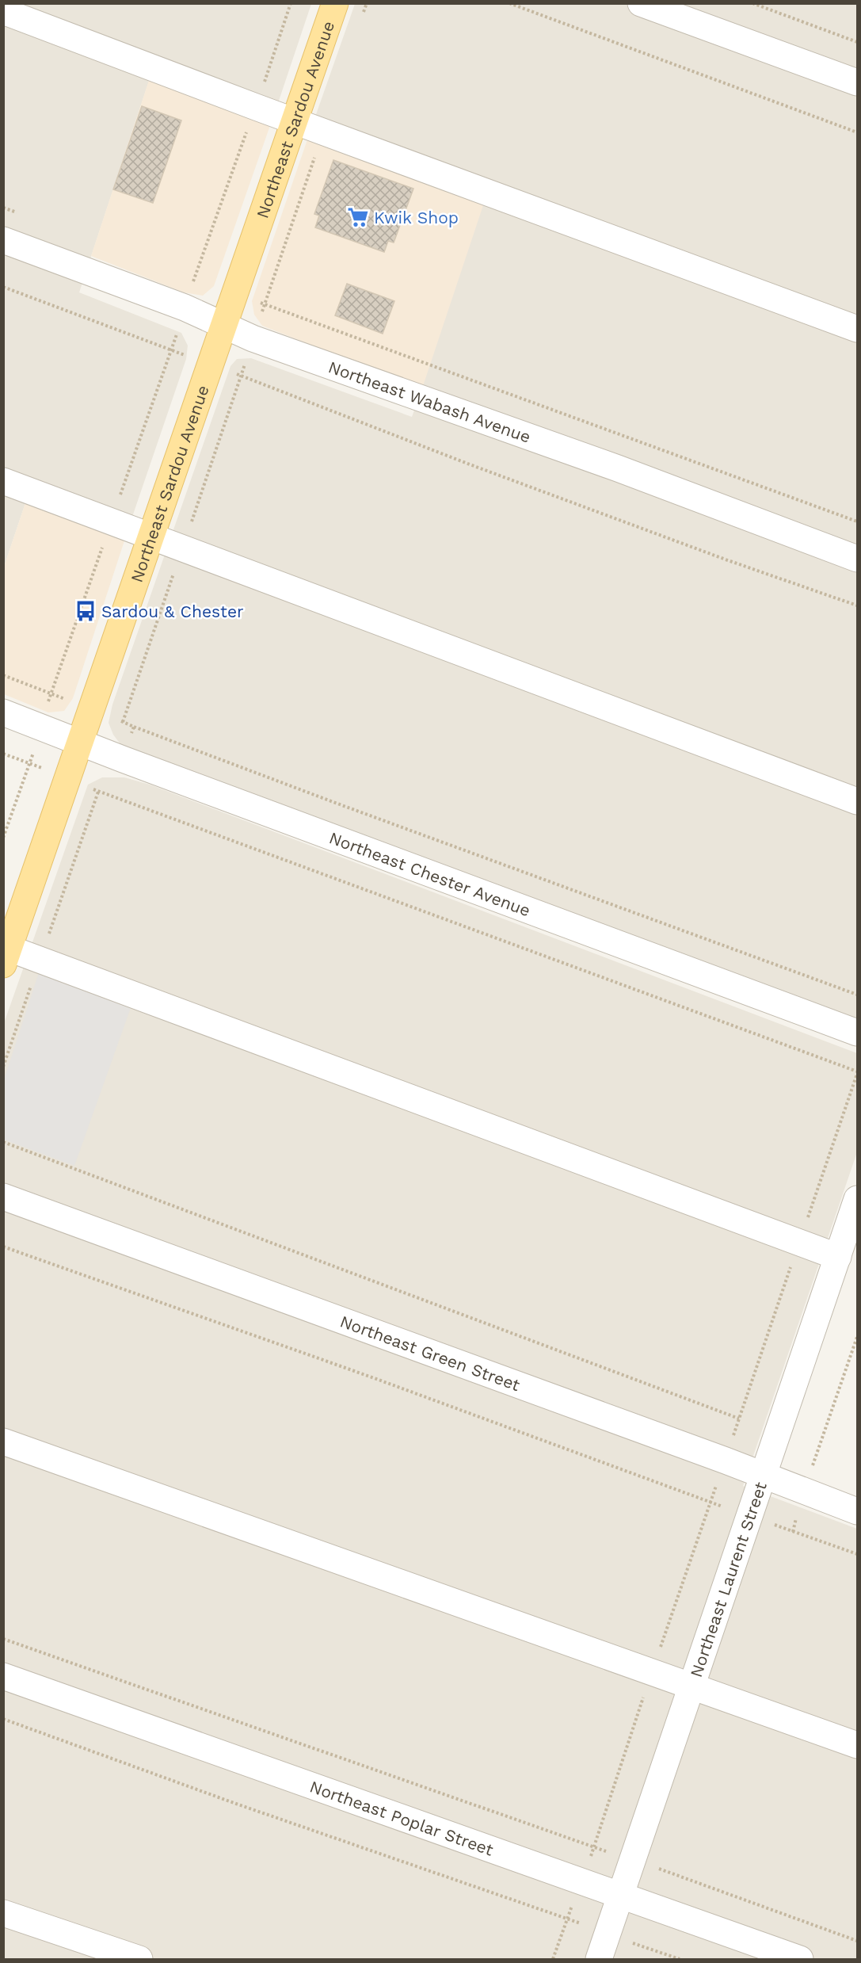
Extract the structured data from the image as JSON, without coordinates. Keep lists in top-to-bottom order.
{
  "streets": {
    "main road": ["Northeast Sardou Avenue"],
    "street": [
      "Northeast Wabash Avenue",
      "Northeast Chester Avenue",
      "Northeast Green Street",
      "Northeast Laurent Street",
      "Northeast Poplar Street"
    ]
  },
  "crossings": [
    ["Northeast Sardou Avenue", "Northeast Wabash Avenue"],
    ["Northeast Sardou Avenue", "Northeast Chester Avenue"],
    ["Northeast Green Street", "Northeast Laurent Street"],
    ["Northeast Laurent Street", "Northeast Poplar Street"]
  ],
  "places": {
    "supermarket": ["Kwik Shop"],
    "bus stop": ["Sardou & Chester"]
  }
}
